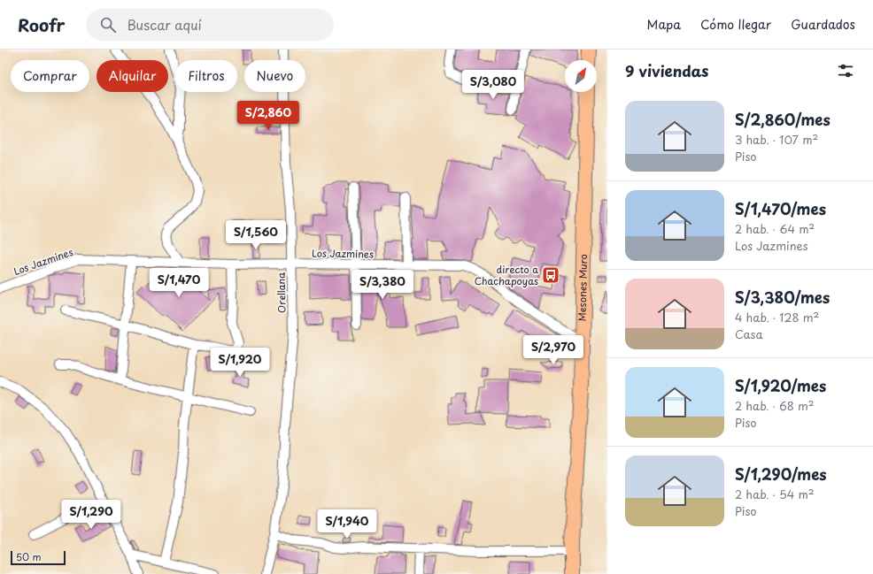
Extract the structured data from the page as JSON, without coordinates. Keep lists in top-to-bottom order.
{
  "streets": {
    "highway": ["Mesones Muro"],
    "street": ["Los Jazmines", "Orellana"]
  },
  "crossings": [
    ["Los Jazmines", "Mesones Muro"],
    ["Los Jazmines", "Orellana"]
  ],
  "places": {
    "bus stop": ["directo a Chachapoyas"]
  },
  "scale_bar": "50 m",
  "north": "top right",
  "page": {
    "header": "Roofr",
    "search": "Buscar aquí",
    "nav": ["Mapa", "Cómo llegar", "Guardados"],
    "heading": "9 viviendas",
    "chip": [
      "Comprar",
      "Alquilar",
      "Filtros",
      "Nuevo"
    ],
    "price": [
      "S/3,080",
      "S/2,860",
      "S/1,560",
      "S/1,470",
      "S/3,380",
      "S/2,970",
      "S/1,920",
      "S/1,290",
      "S/1,940"
    ],
    "list": [
      {
        "name": "S/2,860/mes",
        "note": "3 hab. · 107 m² · Piso"
      },
      {
        "name": "S/1,470/mes",
        "note": "2 hab. · 64 m² · Los Jazmines"
      },
      {
        "name": "S/3,380/mes",
        "note": "4 hab. · 128 m² · Casa"
      },
      {
        "name": "S/1,920/mes",
        "note": "2 hab. · 68 m² · Piso"
      },
      {
        "name": "S/1,290/mes",
        "note": "2 hab. · 54 m² · Piso"
      }
    ],
    "scale": "50 m"
  }
}
